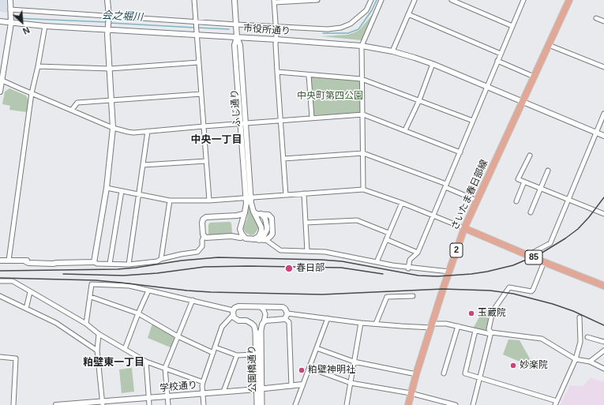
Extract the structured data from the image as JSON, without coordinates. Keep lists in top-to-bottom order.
{
  "streets": {
    "main road": [
      "さいたま春日部線",
      "2",
      "85",
      "公園橋通り"
    ],
    "street": ["市役所通り", "ふじ通り", "学校通り"]
  },
  "crossings": [
    ["市役所通り", "ふじ通り"],
    ["市役所通り", "さいたま春日部線"],
    ["さいたま春日部線", "85"],
    ["公園橋通り", "学校通り"]
  ],
  "districts": ["中央一丁目", "粕壁東一丁目"],
  "water": ["会之堀川"],
  "parks": ["中央町第四公園"],
  "places": [
    "春日部",
    "玉蔵院",
    "妙楽院",
    "粕壁神明社"
  ],
  "north": "bottom right"
}
